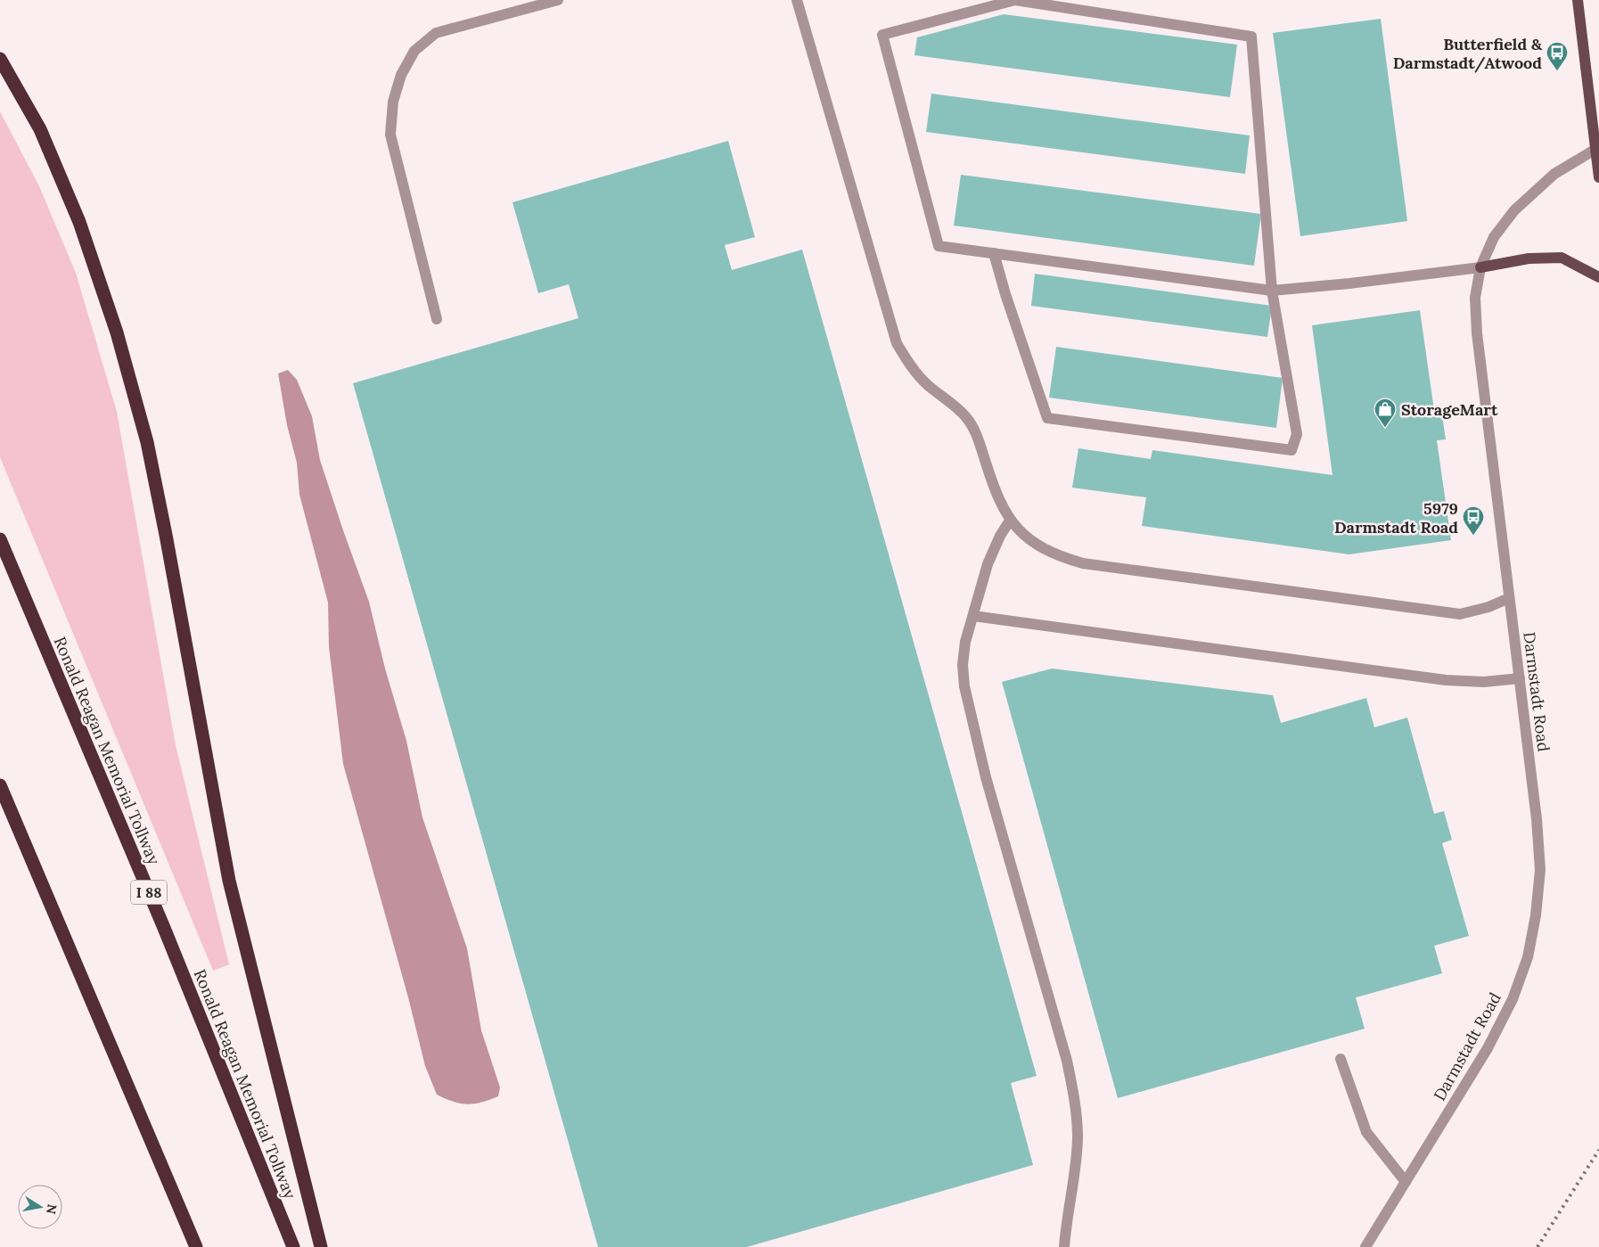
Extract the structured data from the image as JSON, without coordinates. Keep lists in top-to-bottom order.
{
  "streets": {
    "highway": ["Ronald Reagan Memorial Tollway", "I 88"],
    "street": ["Darmstadt Road"]
  },
  "places": {
    "bus stop": ["Butterfield & Darmstadt/Atwood", "5979 Darmstadt Road"],
    "shop": ["StorageMart"]
  },
  "north": "right"
}
